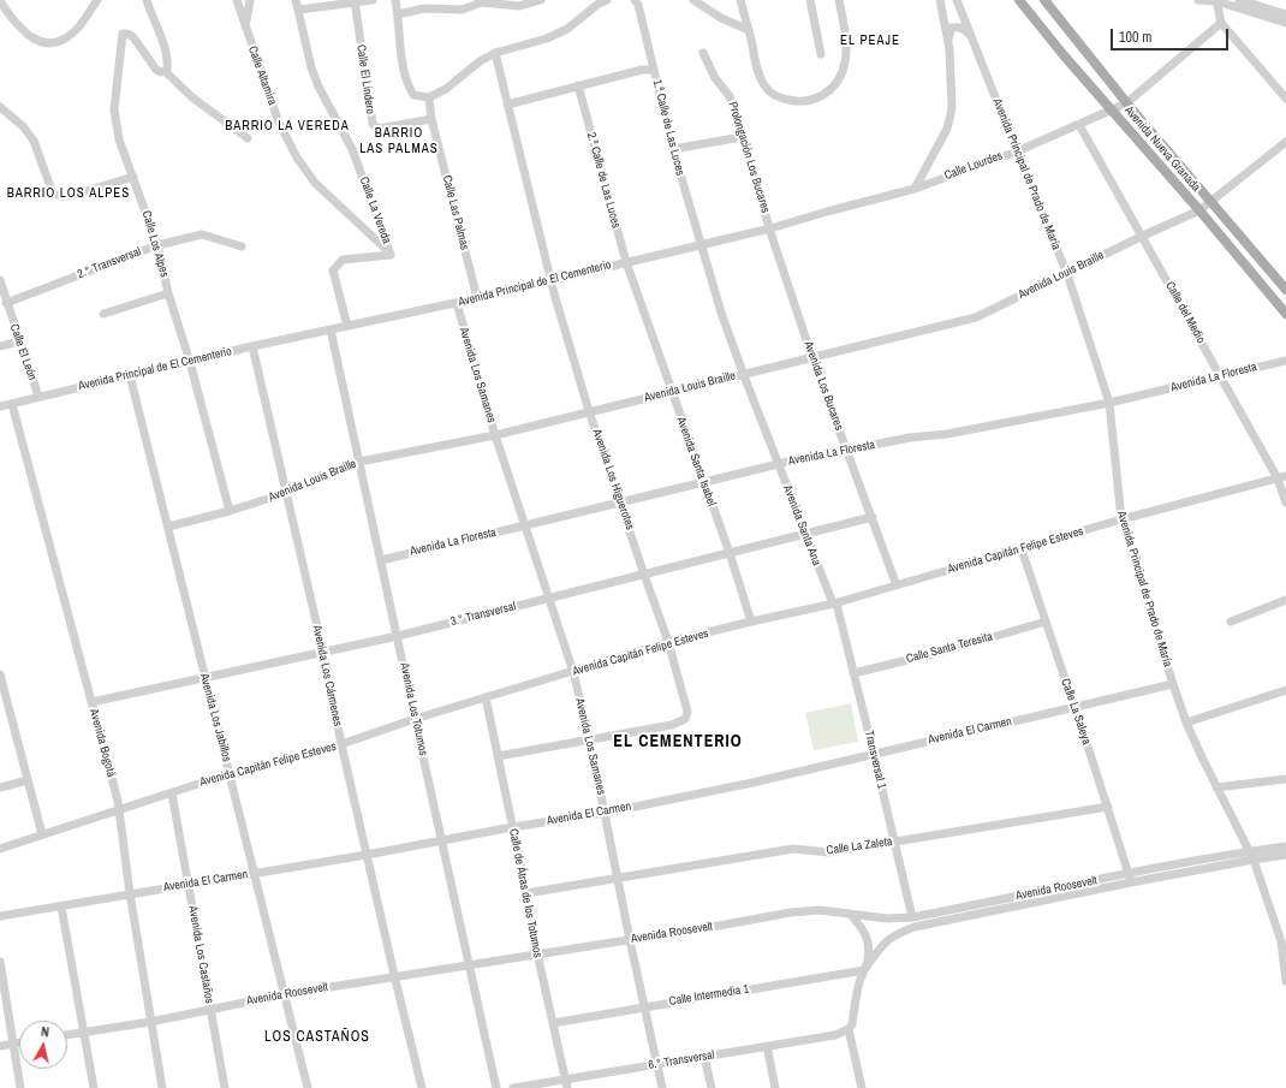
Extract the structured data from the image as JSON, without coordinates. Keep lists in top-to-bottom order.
{
  "streets": {
    "main road": ["Avenida Nueva Granada"],
    "street": [
      "Calle Altamira",
      "Calle El Lindero",
      "1.ª Calle de Las Luces",
      "Prolongación Los Bucares",
      "Calle Lourdes",
      "Avenida Principal de Prado de María",
      "2.ª Calle de Las Luces",
      "Calle La Vereda",
      "Calle Las Palmas",
      "Calle Los Alpes",
      "2.° Transversal",
      "Avenida Louis Braille",
      "Avenida Principal de El Cementerio",
      "Calle del Medio",
      "Calle El León",
      "Avenida Los Samanes",
      "Avenida La Floresta",
      "Avenida Los Bucares",
      "Avenida Santa Isabel",
      "Avenida Los Higuerotes",
      "Avenida Santa Ana",
      "Avenida Capitán Felipe Esteves",
      "3.° Transversal",
      "Calle Santa Teresita",
      "Avenida Los Cármenes",
      "Avenida Los Totumos",
      "Calle La Saleya",
      "Avenida Los Jabillos",
      "Avenida El Carmen",
      "Avenida Bogotá",
      "Transversal 1",
      "Calle La Zaleta",
      "Avenida Roosevelt",
      "Calle de Átras de los Totumos",
      "Avenida Los Castaños",
      "Calle Intermedia 1",
      "6.° Transversal"
    ]
  },
  "crossings": [
    ["Calle Altamira", "Calle La Vereda"],
    ["Calle El Lindero", "Calle Las Palmas"],
    ["1.ª Calle de Las Luces", "Avenida Principal de El Cementerio"],
    ["1.ª Calle de Las Luces", "Avenida Santa Ana"],
    ["Avenida Nueva Granada", "Calle Lourdes"],
    ["Avenida Nueva Granada", "Avenida Louis Braille"],
    ["Prolongación Los Bucares", "Avenida Principal de El Cementerio"],
    ["Prolongación Los Bucares", "Avenida Los Bucares"],
    ["Calle Lourdes", "Avenida Principal de Prado de María"],
    ["Calle Lourdes", "Avenida Principal de El Cementerio"],
    ["Calle Lourdes", "Calle del Medio"],
    ["Avenida Principal de Prado de María", "Avenida Louis Braille"],
    ["Avenida Principal de Prado de María", "Avenida La Floresta"],
    ["Avenida Principal de Prado de María", "Avenida Capitán Felipe Esteves"],
    ["Avenida Principal de Prado de María", "Avenida El Carmen"],
    ["Avenida Principal de Prado de María", "Avenida Roosevelt"],
    ["2.ª Calle de Las Luces", "Avenida Principal de El Cementerio"],
    ["2.ª Calle de Las Luces", "Avenida Santa Isabel"],
    ["Calle La Vereda", "Avenida Principal de El Cementerio"],
    ["Calle Las Palmas", "Avenida Principal de El Cementerio"],
    ["Calle Los Alpes", "2.° Transversal"],
    ["Calle Los Alpes", "Avenida Louis Braille"],
    ["Calle Los Alpes", "Avenida Principal de El Cementerio"],
    ["2.° Transversal", "Calle El León"],
    ["Avenida Louis Braille", "Calle del Medio"],
    ["Avenida Louis Braille", "Avenida Los Samanes"],
    ["Avenida Louis Braille", "Avenida Los Bucares"],
    ["Avenida Louis Braille", "Avenida Santa Isabel"],
    ["Avenida Louis Braille", "Avenida Los Higuerotes"],
    ["Avenida Louis Braille", "Avenida Santa Ana"],
    ["Avenida Louis Braille", "Avenida Los Cármenes"],
    ["Avenida Louis Braille", "Avenida Los Totumos"],
    ["Avenida Louis Braille", "Avenida Los Jabillos"],
    ["Avenida Principal de El Cementerio", "Calle El León"],
    ["Avenida Principal de El Cementerio", "Avenida Los Samanes"],
    ["Avenida Principal de El Cementerio", "Avenida Los Higuerotes"],
    ["Avenida Principal de El Cementerio", "Avenida Los Cármenes"],
    ["Avenida Principal de El Cementerio", "Avenida Los Totumos"],
    ["Avenida Principal de El Cementerio", "Avenida Los Jabillos"],
    ["Avenida Principal de El Cementerio", "Avenida Bogotá"],
    ["Calle del Medio", "Avenida La Floresta"],
    ["Calle del Medio", "Avenida Capitán Felipe Esteves"],
    ["Avenida Los Samanes", "Avenida La Floresta"],
    ["Avenida Los Samanes", "Avenida Los Higuerotes"],
    ["Avenida Los Samanes", "Avenida Capitán Felipe Esteves"],
    ["Avenida Los Samanes", "3.° Transversal"],
    ["Avenida Los Samanes", "Avenida El Carmen"],
    ["Avenida Los Samanes", "Calle La Zaleta"],
    ["Avenida Los Samanes", "Avenida Roosevelt"],
    ["Avenida Los Samanes", "Calle Intermedia 1"],
    ["Avenida Los Samanes", "6.° Transversal"],
    ["Avenida La Floresta", "Avenida Los Bucares"],
    ["Avenida La Floresta", "Avenida Santa Isabel"],
    ["Avenida La Floresta", "Avenida Los Higuerotes"],
    ["Avenida La Floresta", "Avenida Santa Ana"],
    ["Avenida La Floresta", "Avenida Los Totumos"],
    ["Avenida Los Bucares", "Avenida Capitán Felipe Esteves"],
    ["Avenida Los Bucares", "3.° Transversal"],
    ["Avenida Santa Isabel", "Avenida Capitán Felipe Esteves"],
    ["Avenida Santa Isabel", "3.° Transversal"],
    ["Avenida Los Higuerotes", "Avenida Capitán Felipe Esteves"],
    ["Avenida Los Higuerotes", "3.° Transversal"],
    ["Avenida Los Higuerotes", "Calle de Átras de los Totumos"],
    ["Avenida Santa Ana", "Avenida Capitán Felipe Esteves"],
    ["Avenida Santa Ana", "3.° Transversal"],
    ["Avenida Santa Ana", "Transversal 1"],
    ["Avenida Capitán Felipe Esteves", "Avenida Los Cármenes"],
    ["Avenida Capitán Felipe Esteves", "Avenida Los Totumos"],
    ["Avenida Capitán Felipe Esteves", "Calle La Saleya"],
    ["Avenida Capitán Felipe Esteves", "Avenida Los Jabillos"],
    ["Avenida Capitán Felipe Esteves", "Avenida Bogotá"],
    ["Avenida Capitán Felipe Esteves", "Transversal 1"],
    ["Avenida Capitán Felipe Esteves", "Calle de Átras de los Totumos"],
    ["Avenida Capitán Felipe Esteves", "Avenida Los Castaños"],
    ["3.° Transversal", "Avenida Los Cármenes"],
    ["3.° Transversal", "Avenida Los Totumos"],
    ["3.° Transversal", "Avenida Los Jabillos"],
    ["3.° Transversal", "Avenida Bogotá"],
    ["Calle Santa Teresita", "Calle La Saleya"],
    ["Calle Santa Teresita", "Transversal 1"],
    ["Avenida Los Cármenes", "Avenida El Carmen"],
    ["Avenida Los Cármenes", "Avenida Roosevelt"],
    ["Avenida Los Totumos", "Avenida El Carmen"],
    ["Avenida Los Totumos", "Avenida Roosevelt"],
    ["Calle La Saleya", "Avenida El Carmen"],
    ["Calle La Saleya", "Calle La Zaleta"],
    ["Calle La Saleya", "Avenida Roosevelt"],
    ["Avenida Los Jabillos", "Avenida El Carmen"],
    ["Avenida Los Jabillos", "Avenida Roosevelt"],
    ["Avenida El Carmen", "Avenida Bogotá"],
    ["Avenida El Carmen", "Transversal 1"],
    ["Avenida El Carmen", "Calle de Átras de los Totumos"],
    ["Avenida El Carmen", "Avenida Los Castaños"],
    ["Avenida Bogotá", "Avenida Roosevelt"],
    ["Transversal 1", "Calle La Zaleta"],
    ["Transversal 1", "Avenida Roosevelt"],
    ["Calle La Zaleta", "Calle de Átras de los Totumos"],
    ["Avenida Roosevelt", "Calle de Átras de los Totumos"],
    ["Avenida Roosevelt", "Avenida Los Castaños"],
    ["Avenida Roosevelt", "Calle Intermedia 1"],
    ["Calle de Átras de los Totumos", "Calle Intermedia 1"],
    ["Calle de Átras de los Totumos", "6.° Transversal"]
  ],
  "districts": [
    "EL PEAJE",
    "BARRIO LA VEREDA",
    "BARRIO LAS PALMAS",
    "BARRIO LOS ALPES",
    "EL CEMENTERIO",
    "LOS CASTAÑOS"
  ],
  "scale_bar": "100 m",
  "north": "top"
}
